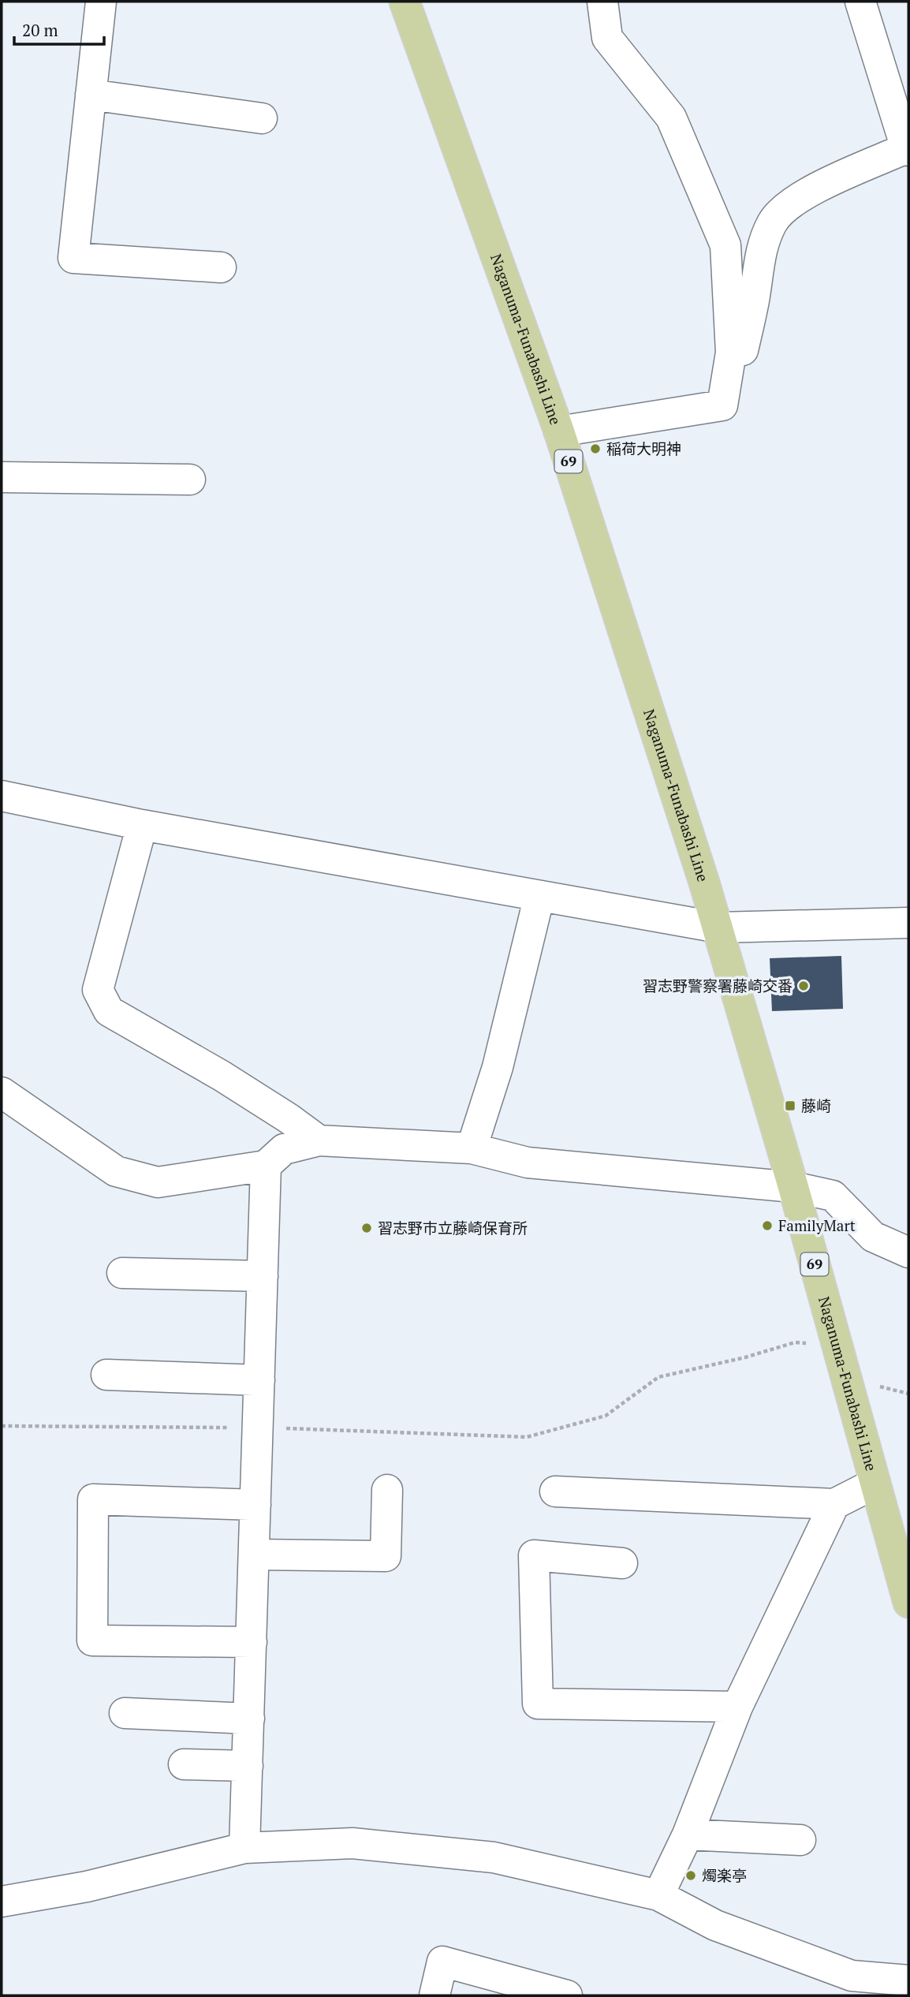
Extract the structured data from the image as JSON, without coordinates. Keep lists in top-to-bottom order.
{
  "streets": {
    "main road": ["Naganuma-Funabashi Line", "69"]
  },
  "places": {
    "other": [
      "稲荷大明神",
      "習志野警察署藤崎交番",
      "FamilyMart",
      "習志野市立藤崎保育所",
      "燭楽亭"
    ],
    "transit": ["藤崎"]
  },
  "scale_bar": "20 m"
}
